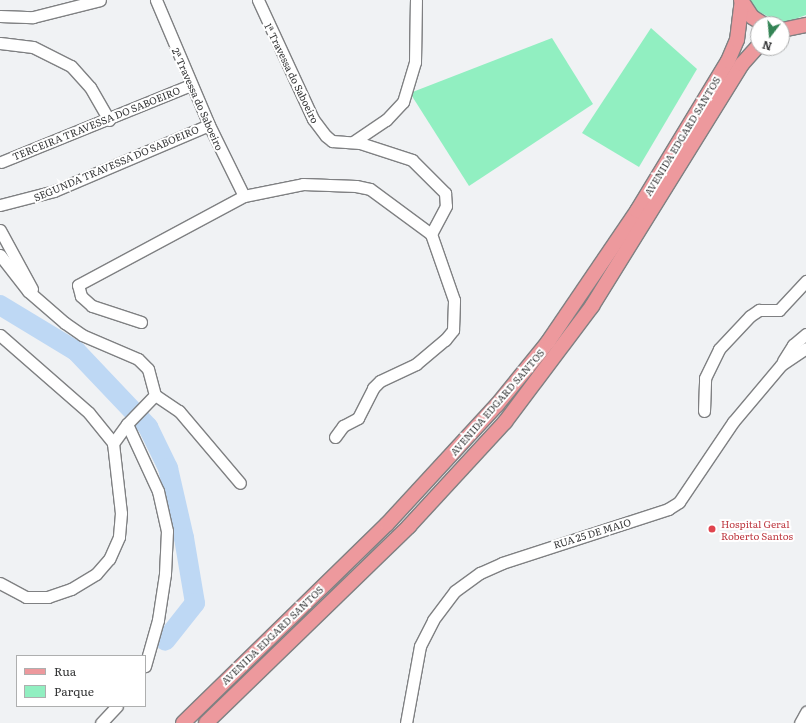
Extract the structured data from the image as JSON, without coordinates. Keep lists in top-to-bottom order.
{
  "streets": {
    "main road": ["AVENIDA EDGARD SANTOS"],
    "street": [
      "1ª Travessa do Saboeiro",
      "2ª Travessa do Saboeiro",
      "TERCEIRA TRAVESSA DO SABOEIRO",
      "SEGUNDA TRAVESSA DO SABOEIRO",
      "RUA 25 DE MAIO"
    ]
  },
  "crossings": [
    ["2ª Travessa do Saboeiro", "TERCEIRA TRAVESSA DO SABOEIRO"],
    ["2ª Travessa do Saboeiro", "SEGUNDA TRAVESSA DO SABOEIRO"]
  ],
  "places": ["Hospital Geral Roberto Santos"],
  "legend": ["Rua", "Parque"],
  "north": "bottom"
}
